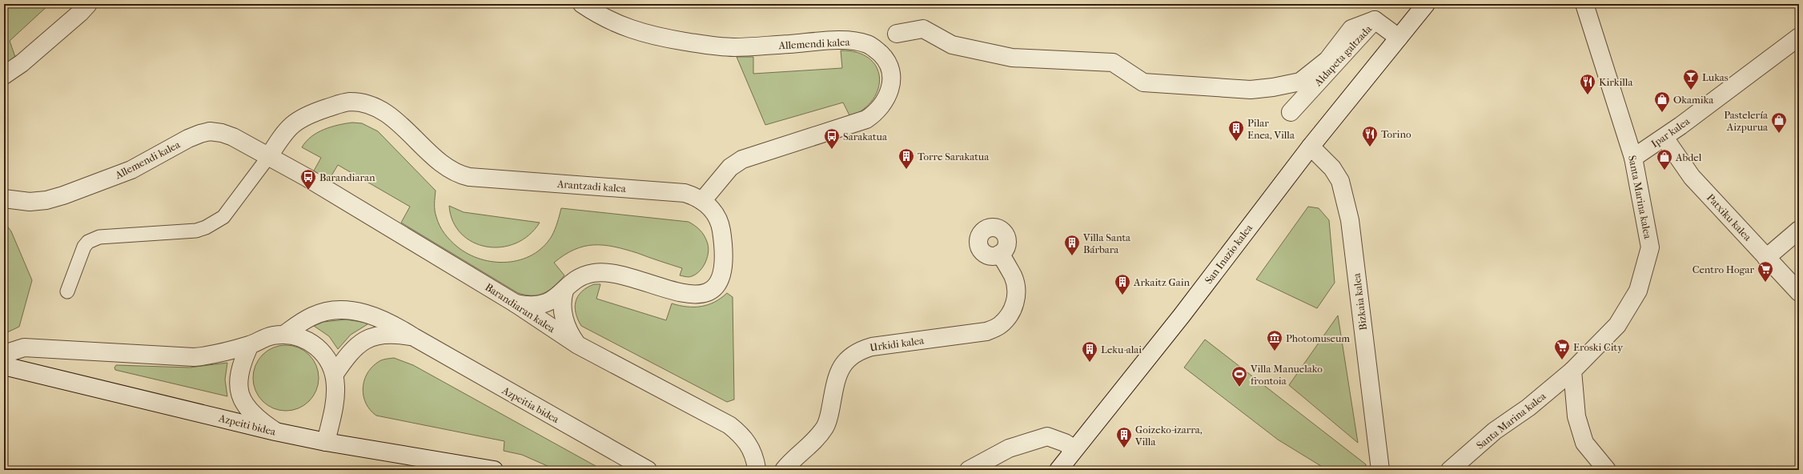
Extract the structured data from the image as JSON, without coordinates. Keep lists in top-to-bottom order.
{
  "streets": {
    "street": [
      "Allemendi kalea",
      "Aldapeta galtzada",
      "Ipar kalea",
      "Arantzadi kalea",
      "Santa Marina kalea",
      "Patxiku kalea",
      "San Inazio kalea",
      "Bizkaia kalea",
      "Barandiaran kalea",
      "Urkidi kalea",
      "Azpeitia bidea",
      "Azpeiti bidea"
    ]
  },
  "crossings": [
    ["Allemendi kalea", "Arantzadi kalea"],
    ["Allemendi kalea", "Barandiaran kalea"],
    ["Aldapeta galtzada", "San Inazio kalea"],
    ["Ipar kalea", "Santa Marina kalea"],
    ["Ipar kalea", "Patxiku kalea"],
    ["Arantzadi kalea", "Barandiaran kalea"],
    ["San Inazio kalea", "Bizkaia kalea"],
    ["Azpeitia bidea", "Azpeiti bidea"]
  ],
  "places": {
    "bar": ["Lukas"],
    "restaurant": ["Kirkilla", "Torino"],
    "shop": ["Okamika", "Pastelería Aizpurua", "Abdel"],
    "building": [
      "Pilar Enea, Villa",
      "Torre Sarakatua",
      "Villa Santa Bárbara",
      "Arkaitz Gain",
      "Leku-alai",
      "Goizeko-izarra, Villa"
    ],
    "bus stop": ["Sarakatua", "Barandiaran"],
    "supermarket": ["Centro Hogar", "Eroski City"],
    "museum": ["Photomuseum"],
    "sports": ["Villa Manuelako frontoia"]
  }
}
